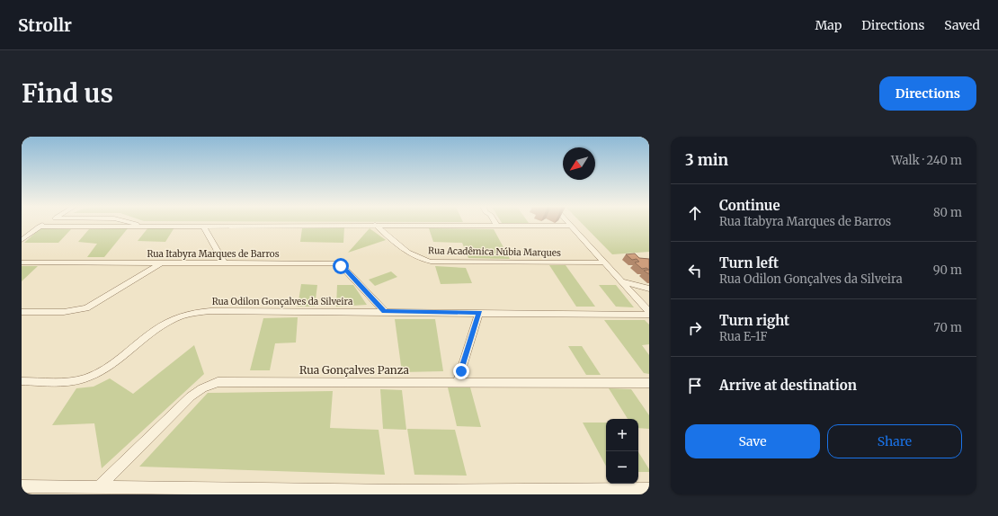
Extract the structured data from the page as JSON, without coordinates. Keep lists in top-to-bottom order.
{
  "streets": {
    "street": [
      "Rua Acadêmica Núbia Marques",
      "Rua Itabyra Marques de Barros",
      "Rua Odilon Gonçalves da Silveira",
      "Rua Gonçalves Panza"
    ]
  },
  "crossings": [
    ["Rua Itabyra Marques de Barros", "Rua Odilon Gonçalves da Silveira"]
  ],
  "north": "bottom left",
  "page": {
    "header": "Strollr",
    "nav": ["Map", "Directions", "Saved"],
    "buttons": [
      "Directions",
      ["Save", "Share"]
    ],
    "title": "Find us",
    "heading": ["3 min", "Walk · 240 m"],
    "list": [
      ["Continue", "Rua Itabyra Marques de Barros", "80 m"],
      ["Turn left", "Rua Odilon Gonçalves da Silveira", "90 m"],
      ["Turn right", "Rua E-1F", "70 m"],
      "Arrive at destination"
    ],
    "map_buttons": ["+", "−"]
  }
}
